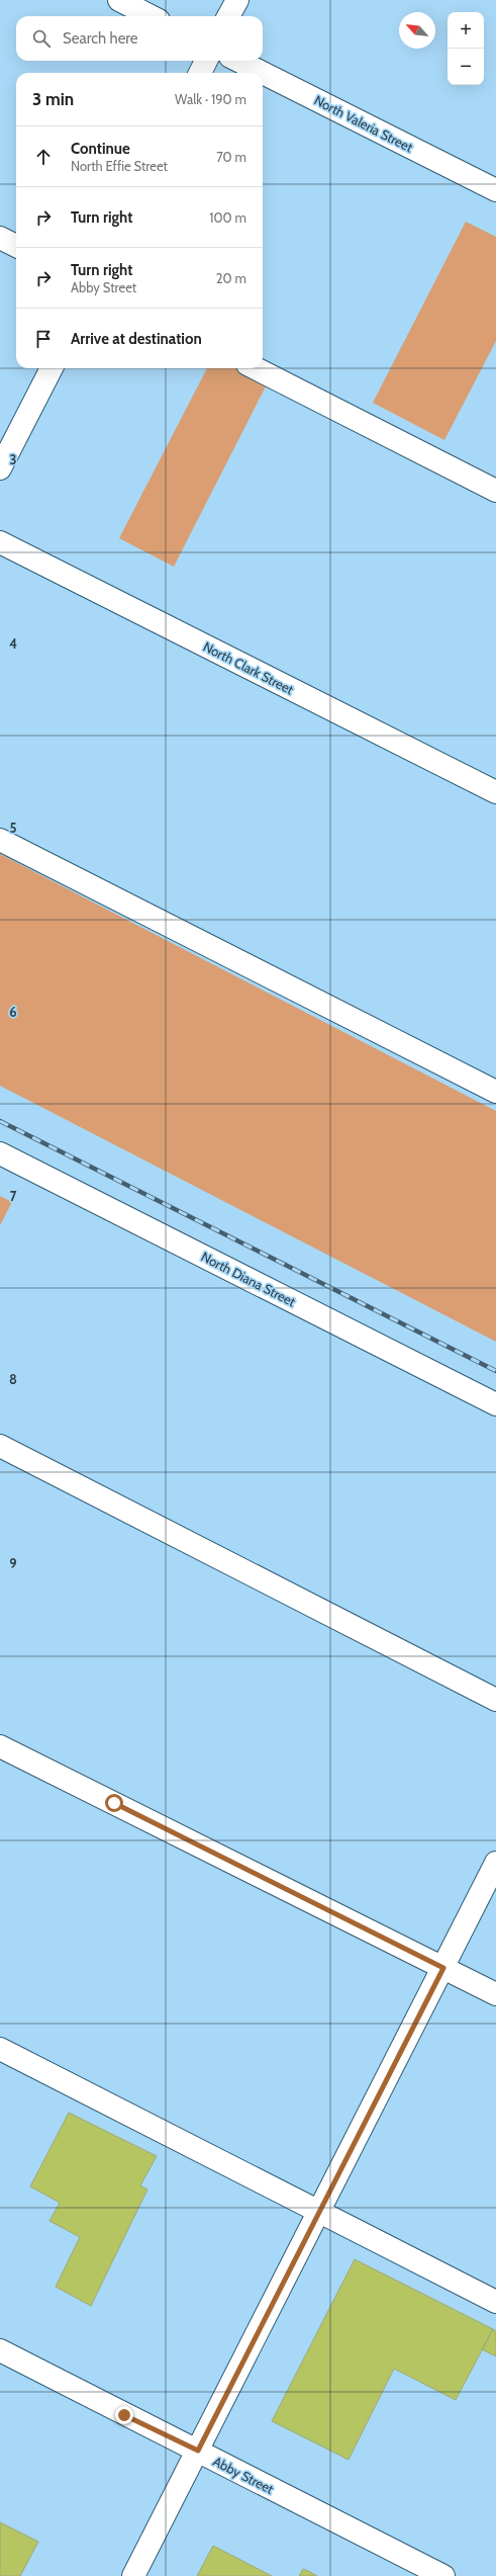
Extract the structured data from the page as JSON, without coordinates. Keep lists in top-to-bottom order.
{
  "streets": {
    "street": [
      "North Valeria Street",
      "North Clark Street",
      "North Diana Street",
      "Abby Street"
    ]
  },
  "north": "top left",
  "page": {
    "map_buttons": ["+", "−"],
    "search": "Search here",
    "heading": ["3 min", "Walk · 190 m"],
    "list": [
      ["Continue", "North Effie Street", "70 m"],
      ["Turn right", "100 m"],
      ["Turn right", "Abby Street", "20 m"],
      "Arrive at destination"
    ]
  },
  "grid": {
    "rows": [
      "3",
      "4",
      "5",
      "6",
      "7",
      "8",
      "9"
    ]
  }
}
